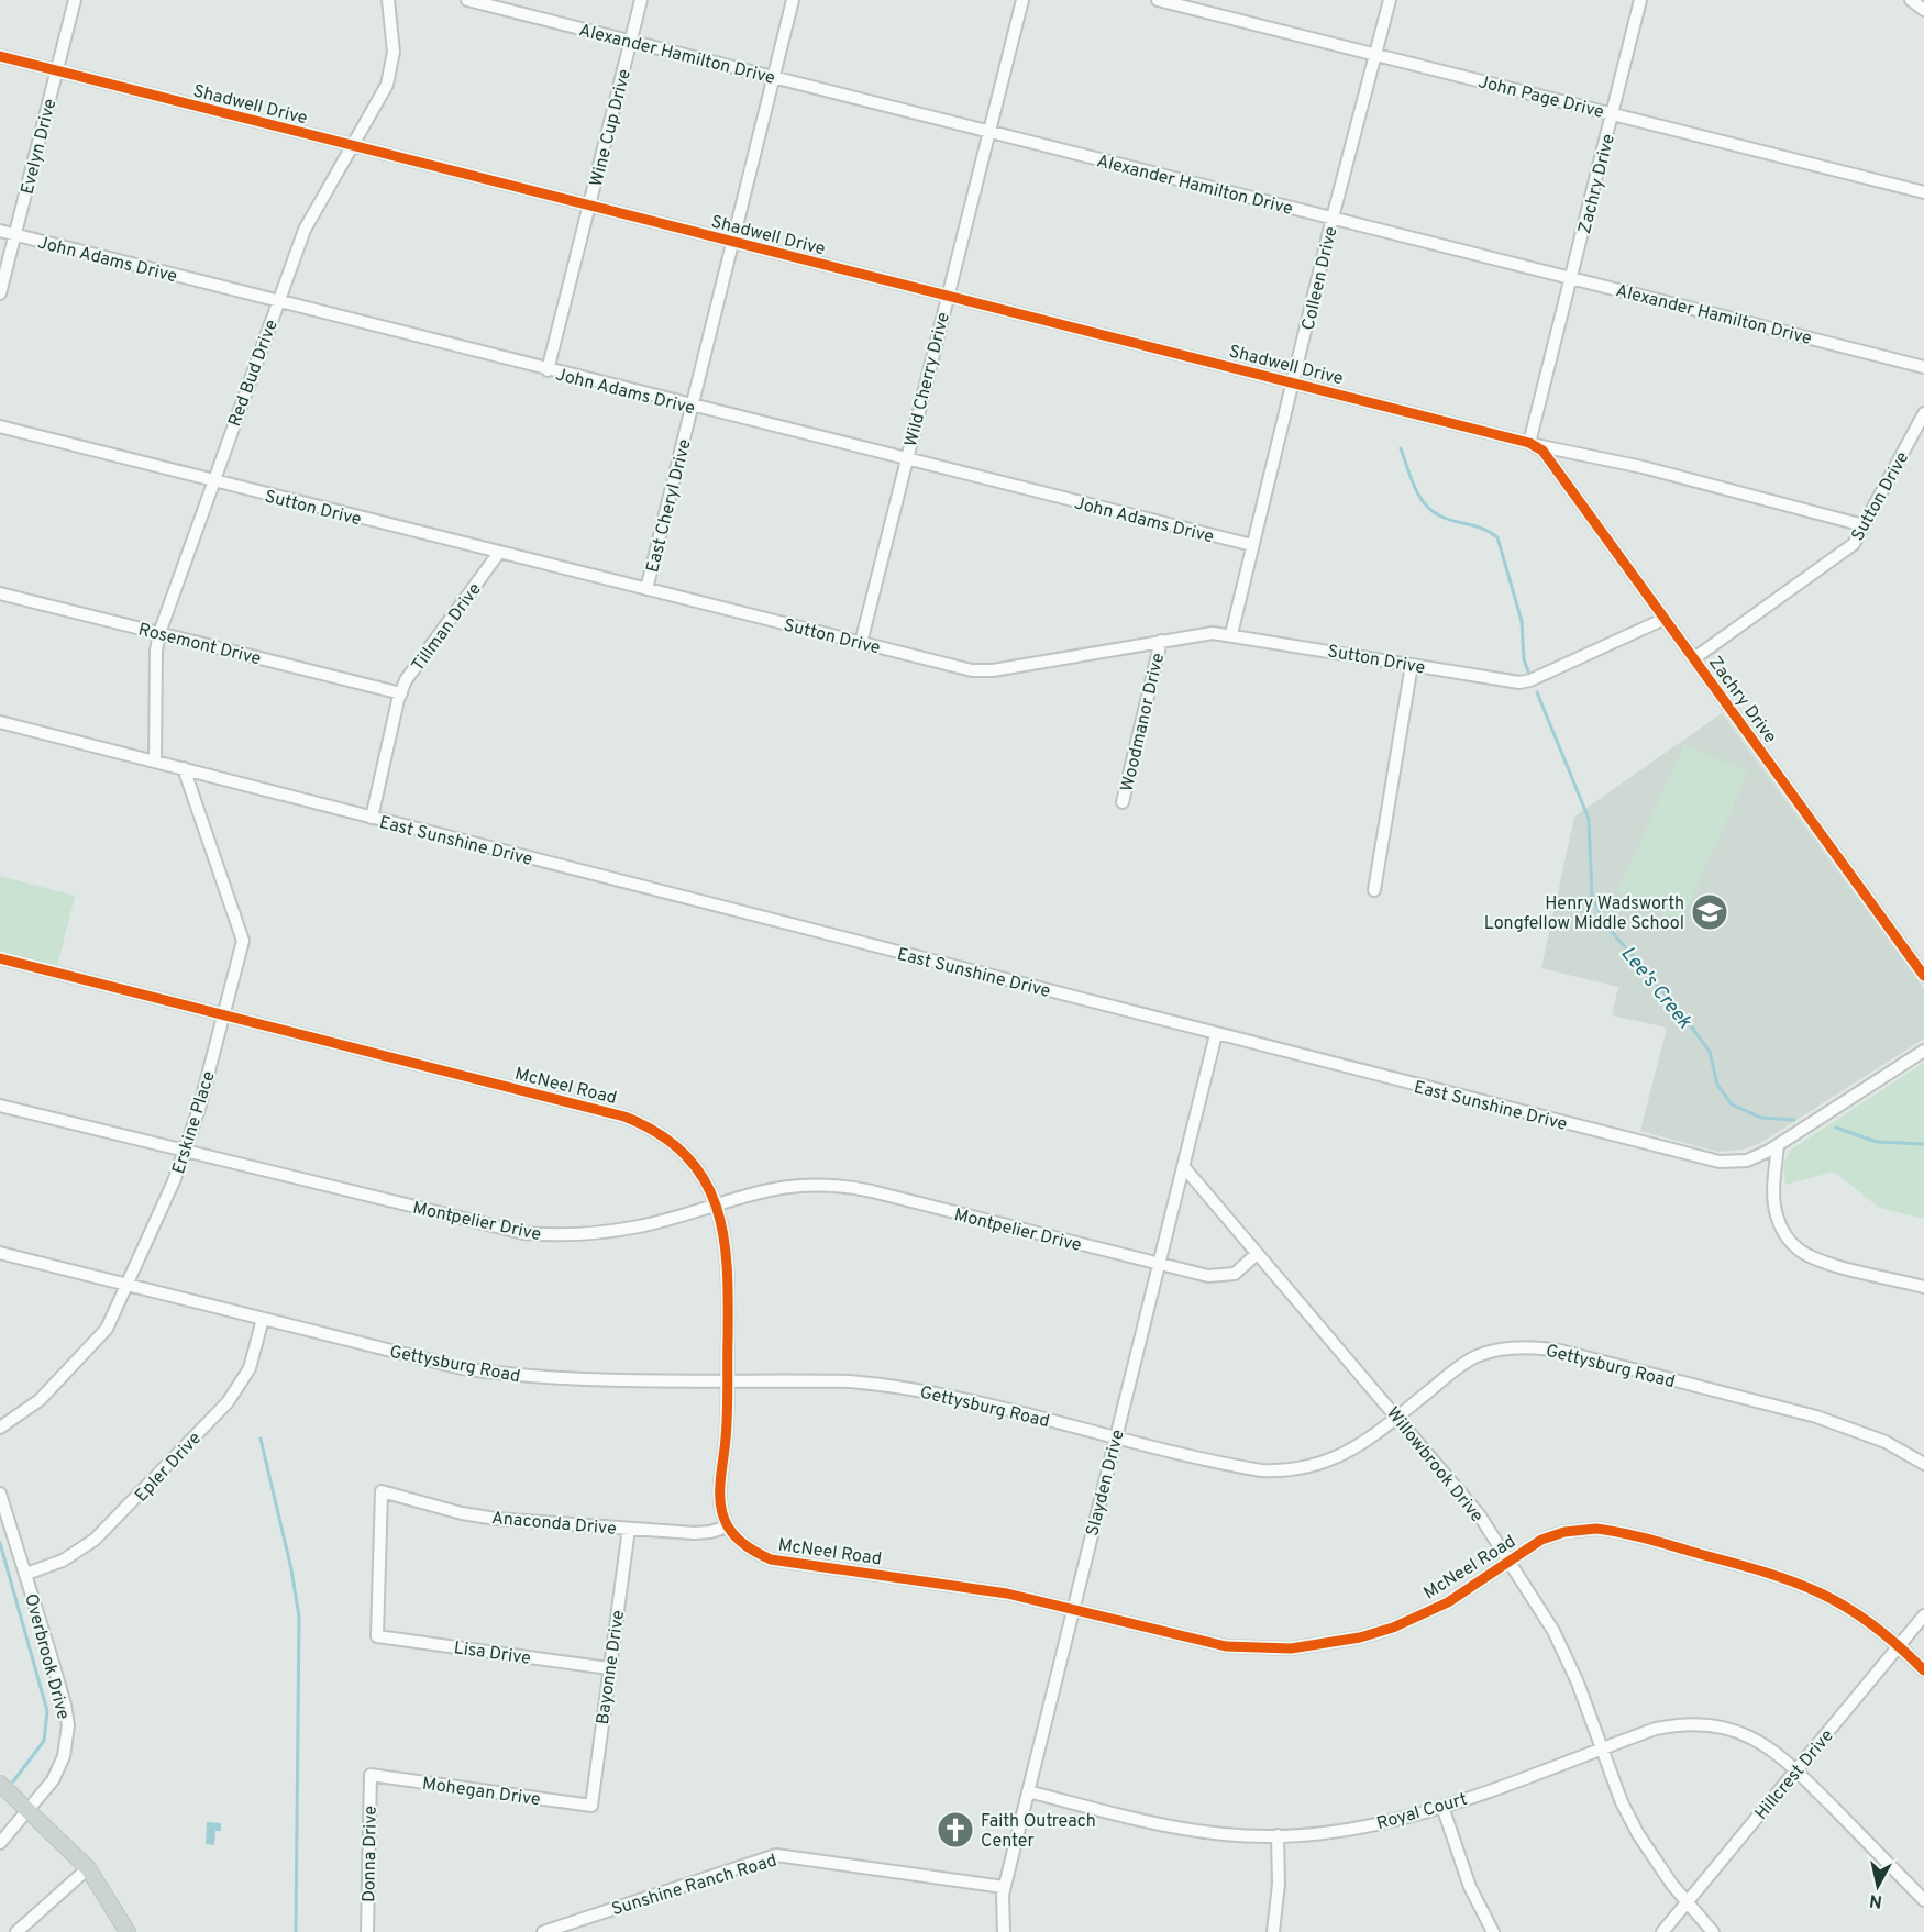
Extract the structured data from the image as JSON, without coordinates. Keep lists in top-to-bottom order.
{
  "streets": {
    "street": [
      "Alexander Hamilton Drive",
      "John Page Drive",
      "Shadwell Drive",
      "Wine Cup Drive",
      "Evelyn Drive",
      "Zachry Drive",
      "John Adams Drive",
      "Colleen Drive",
      "Red Bud Drive",
      "Wild Cherry Drive",
      "Sutton Drive",
      "East Cheryl Drive",
      "Tillman Drive",
      "Rosemont Drive",
      "Woodmanor Drive",
      "East Sunshine Drive",
      "McNeel Road",
      "Erskine Place",
      "Montpelier Drive",
      "Gettysburg Road",
      "Willowbrook Drive",
      "Epler Drive",
      "Slayden Drive",
      "Anaconda Drive",
      "Lisa Drive",
      "Overbrook Drive",
      "Bayonne Drive",
      "Hillcrest Drive",
      "Mohegan Drive",
      "Royal Court",
      "Donna Drive",
      "Sunshine Ranch Road"
    ]
  },
  "crossings": [
    ["Alexander Hamilton Drive", "Wine Cup Drive"],
    ["Alexander Hamilton Drive", "Zachry Drive"],
    ["Alexander Hamilton Drive", "Colleen Drive"],
    ["Alexander Hamilton Drive", "Wild Cherry Drive"],
    ["Alexander Hamilton Drive", "East Cheryl Drive"],
    ["John Page Drive", "Zachry Drive"],
    ["John Page Drive", "Colleen Drive"],
    ["Shadwell Drive", "Wine Cup Drive"],
    ["Shadwell Drive", "Evelyn Drive"],
    ["Shadwell Drive", "Zachry Drive"],
    ["Shadwell Drive", "Colleen Drive"],
    ["Shadwell Drive", "Red Bud Drive"],
    ["Shadwell Drive", "Wild Cherry Drive"],
    ["Shadwell Drive", "Sutton Drive"],
    ["Shadwell Drive", "East Cheryl Drive"],
    ["Wine Cup Drive", "John Adams Drive"],
    ["Evelyn Drive", "John Adams Drive"],
    ["Zachry Drive", "Sutton Drive"],
    ["John Adams Drive", "Colleen Drive"],
    ["John Adams Drive", "Red Bud Drive"],
    ["John Adams Drive", "Wild Cherry Drive"],
    ["John Adams Drive", "East Cheryl Drive"],
    ["Colleen Drive", "Sutton Drive"],
    ["Red Bud Drive", "Sutton Drive"],
    ["Red Bud Drive", "Rosemont Drive"],
    ["Red Bud Drive", "East Sunshine Drive"],
    ["Wild Cherry Drive", "Sutton Drive"],
    ["Sutton Drive", "East Cheryl Drive"],
    ["Sutton Drive", "Tillman Drive"],
    ["Sutton Drive", "Woodmanor Drive"],
    ["Tillman Drive", "Rosemont Drive"],
    ["Tillman Drive", "East Sunshine Drive"],
    ["East Sunshine Drive", "Erskine Place"],
    ["East Sunshine Drive", "Slayden Drive"],
    ["McNeel Road", "Erskine Place"],
    ["McNeel Road", "Montpelier Drive"],
    ["McNeel Road", "Gettysburg Road"],
    ["McNeel Road", "Willowbrook Drive"],
    ["McNeel Road", "Slayden Drive"],
    ["McNeel Road", "Anaconda Drive"],
    ["McNeel Road", "Hillcrest Drive"],
    ["Erskine Place", "Montpelier Drive"],
    ["Erskine Place", "Gettysburg Road"],
    ["Montpelier Drive", "Willowbrook Drive"],
    ["Montpelier Drive", "Slayden Drive"],
    ["Gettysburg Road", "Willowbrook Drive"],
    ["Gettysburg Road", "Epler Drive"],
    ["Gettysburg Road", "Slayden Drive"],
    ["Willowbrook Drive", "Slayden Drive"],
    ["Willowbrook Drive", "Hillcrest Drive"],
    ["Willowbrook Drive", "Royal Court"],
    ["Epler Drive", "Overbrook Drive"],
    ["Slayden Drive", "Royal Court"],
    ["Slayden Drive", "Sunshine Ranch Road"],
    ["Anaconda Drive", "Lisa Drive"],
    ["Anaconda Drive", "Bayonne Drive"],
    ["Lisa Drive", "Bayonne Drive"],
    ["Bayonne Drive", "Mohegan Drive"],
    ["Hillcrest Drive", "Royal Court"],
    ["Mohegan Drive", "Donna Drive"]
  ],
  "water": ["Lee's Creek"],
  "places": {
    "school or university": ["Henry Wadsworth Longfellow Middle School"],
    "church": ["Faith Outreach Center"]
  },
  "north": "bottom"
}
